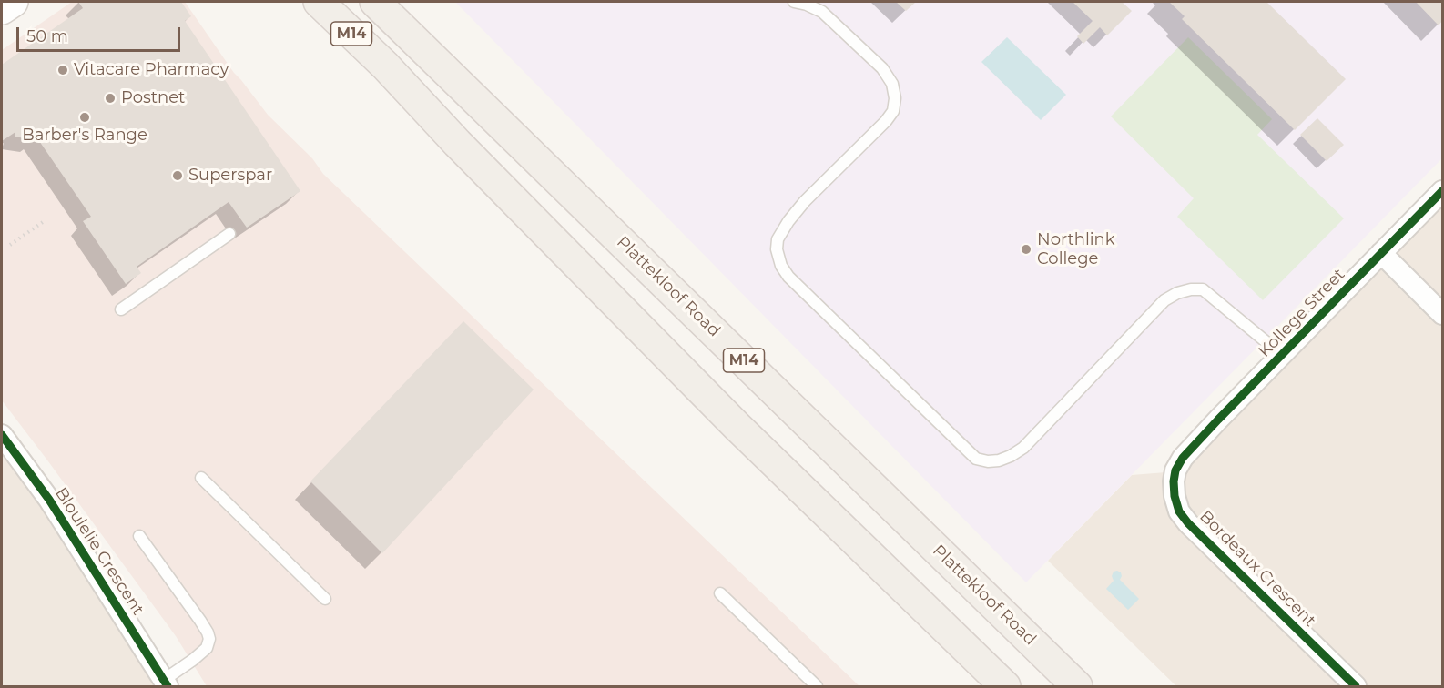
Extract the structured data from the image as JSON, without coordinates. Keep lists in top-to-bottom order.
{
  "streets": {
    "main road": ["M14", "Plattekloof Road"],
    "street": ["Kollege Street", "Bloulelie Crescent", "Bordeaux Crescent"]
  },
  "crossings": [
    ["Kollege Street", "Bordeaux Crescent"]
  ],
  "places": [
    "Vitacare Pharmacy",
    "Postnet",
    "Barber's Range",
    "Superspar",
    "Northlink College"
  ],
  "scale_bar": "50 m"
}
